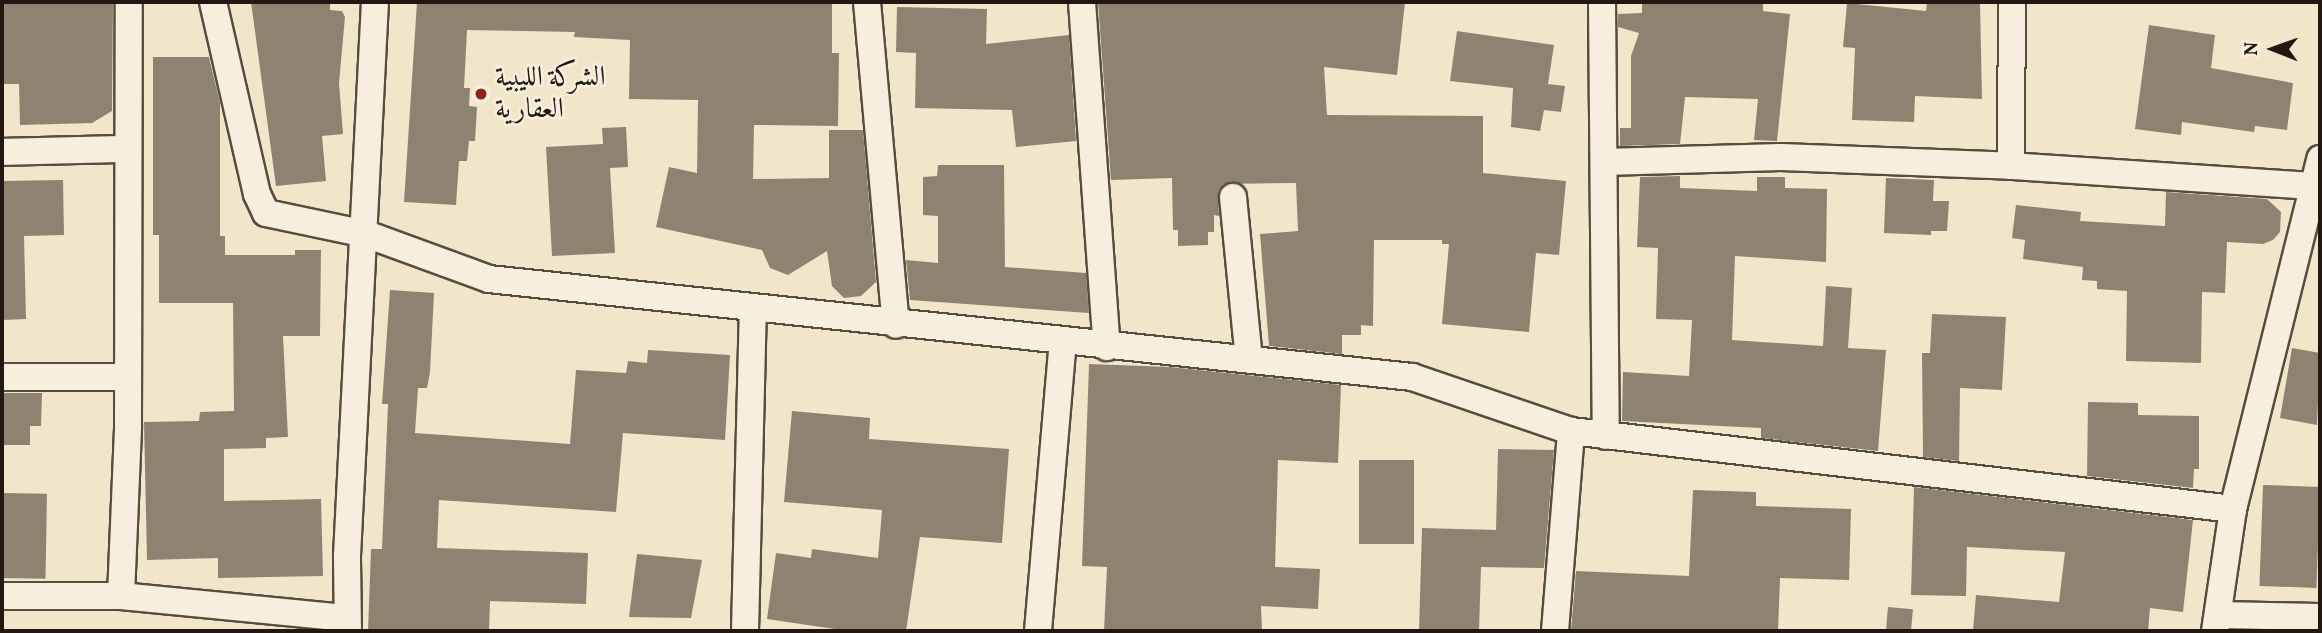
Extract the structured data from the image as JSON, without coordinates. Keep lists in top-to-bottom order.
{
  "places": ["الشركة الليبية العقارية"],
  "north": "left"
}
